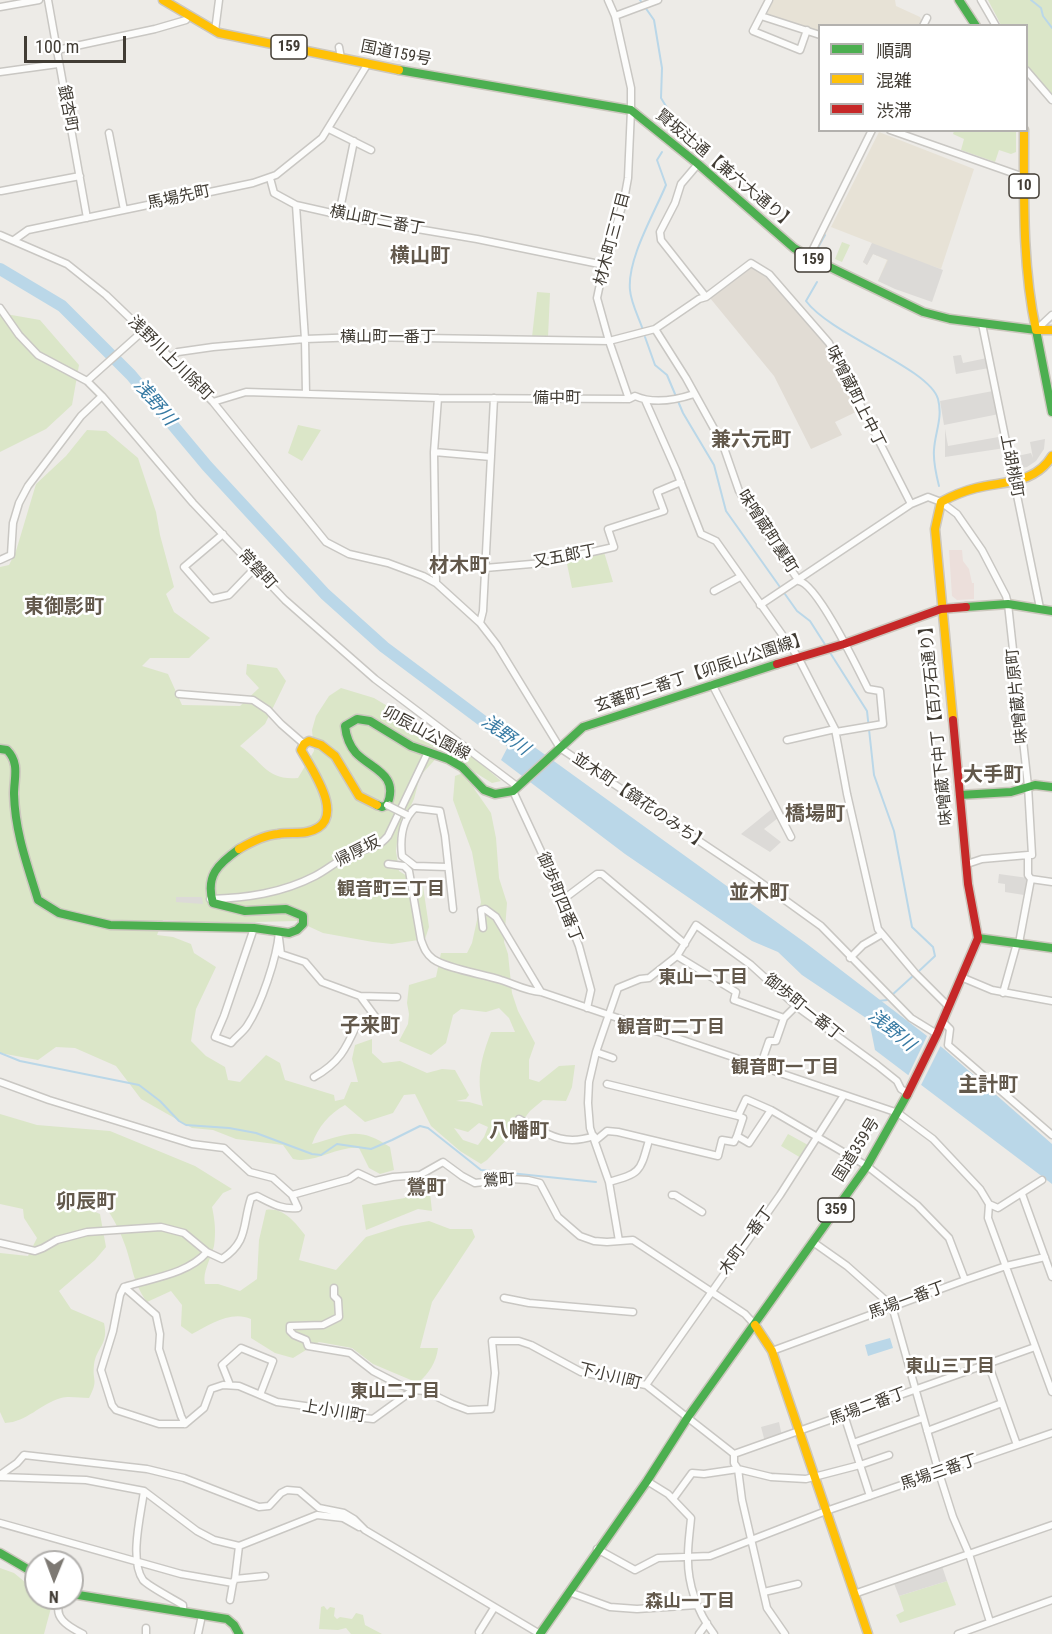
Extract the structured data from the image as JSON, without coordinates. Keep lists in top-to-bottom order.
{
  "streets": {
    "main road": [
      "159",
      "国道159号",
      "賢坂辻通【兼六大通り】",
      "10",
      "玄蕃町二番丁【卯辰山公園線】",
      "味噌蔵下中丁【百万石通り】",
      "卯辰山公園線",
      "国道359号",
      "359"
    ],
    "street": [
      "銀杏町",
      "馬場先町",
      "横山町二番丁",
      "材木町三丁目",
      "横山町一番丁",
      "浅野川上川除町",
      "味噌蔵町上中丁",
      "備中町",
      "上胡桃町",
      "味噌蔵町裏町",
      "又五郎丁",
      "常磐町",
      "味噌蔵片原町",
      "並木町【鏡花のみち】",
      "帰厚坂",
      "御歩町四番丁",
      "御歩町一番丁",
      "鶯町",
      "木町一番丁",
      "馬場一番丁",
      "下小川町",
      "馬場二番丁",
      "上小川町",
      "馬場三番丁"
    ]
  },
  "crossings": [
    ["国道159号", "賢坂辻通【兼六大通り】"],
    ["国道159号", "馬場先町"],
    ["国道159号", "材木町三丁目"],
    ["銀杏町", "馬場先町"],
    ["賢坂辻通【兼六大通り】", "10"],
    ["賢坂辻通【兼六大通り】", "材木町三丁目"],
    ["賢坂辻通【兼六大通り】", "上胡桃町"],
    ["馬場先町", "横山町二番丁"],
    ["馬場先町", "浅野川上川除町"],
    ["横山町二番丁", "材木町三丁目"],
    ["材木町三丁目", "横山町一番丁"],
    ["材木町三丁目", "備中町"],
    ["横山町一番丁", "浅野川上川除町"],
    ["横山町一番丁", "味噌蔵町上中丁"],
    ["横山町一番丁", "味噌蔵町裏町"],
    ["浅野川上川除町", "備中町"],
    ["浅野川上川除町", "並木町【鏡花のみち】"],
    ["備中町", "味噌蔵町裏町"],
    ["味噌蔵町裏町", "玄蕃町二番丁【卯辰山公園線】"],
    ["常磐町", "玄蕃町二番丁【卯辰山公園線】"],
    ["常磐町", "卯辰山公園線"],
    ["常磐町", "御歩町四番丁"],
    ["玄蕃町二番丁【卯辰山公園線】", "卯辰山公園線"],
    ["玄蕃町二番丁【卯辰山公園線】", "並木町【鏡花のみち】"],
    ["玄蕃町二番丁【卯辰山公園線】", "御歩町四番丁"],
    ["味噌蔵片原町", "味噌蔵下中丁【百万石通り】"],
    ["味噌蔵下中丁【百万石通り】", "国道359号"],
    ["卯辰山公園線", "帰厚坂"],
    ["卯辰山公園線", "御歩町四番丁"],
    ["並木町【鏡花のみち】", "国道359号"],
    ["御歩町一番丁", "国道359号"],
    ["国道359号", "359"],
    ["国道359号", "下小川町"],
    ["359", "下小川町"],
    ["359", "馬場三番丁"],
    ["木町一番丁", "下小川町"],
    ["下小川町", "馬場二番丁"],
    ["下小川町", "上小川町"]
  ],
  "districts": [
    "横山町",
    "兼六元町",
    "材木町",
    "東御影町",
    "大手町",
    "橋場町",
    "観音町三丁目",
    "並木町",
    "東山一丁目",
    "子来町",
    "観音町二丁目",
    "観音町一丁目",
    "主計町",
    "八幡町",
    "鶯町",
    "卯辰町",
    "東山三丁目",
    "東山二丁目",
    "森山一丁目"
  ],
  "water": ["浅野川"],
  "legend": ["順調", "混雑", "渋滞"],
  "scale_bar": "100 m",
  "north": "bottom"
}
